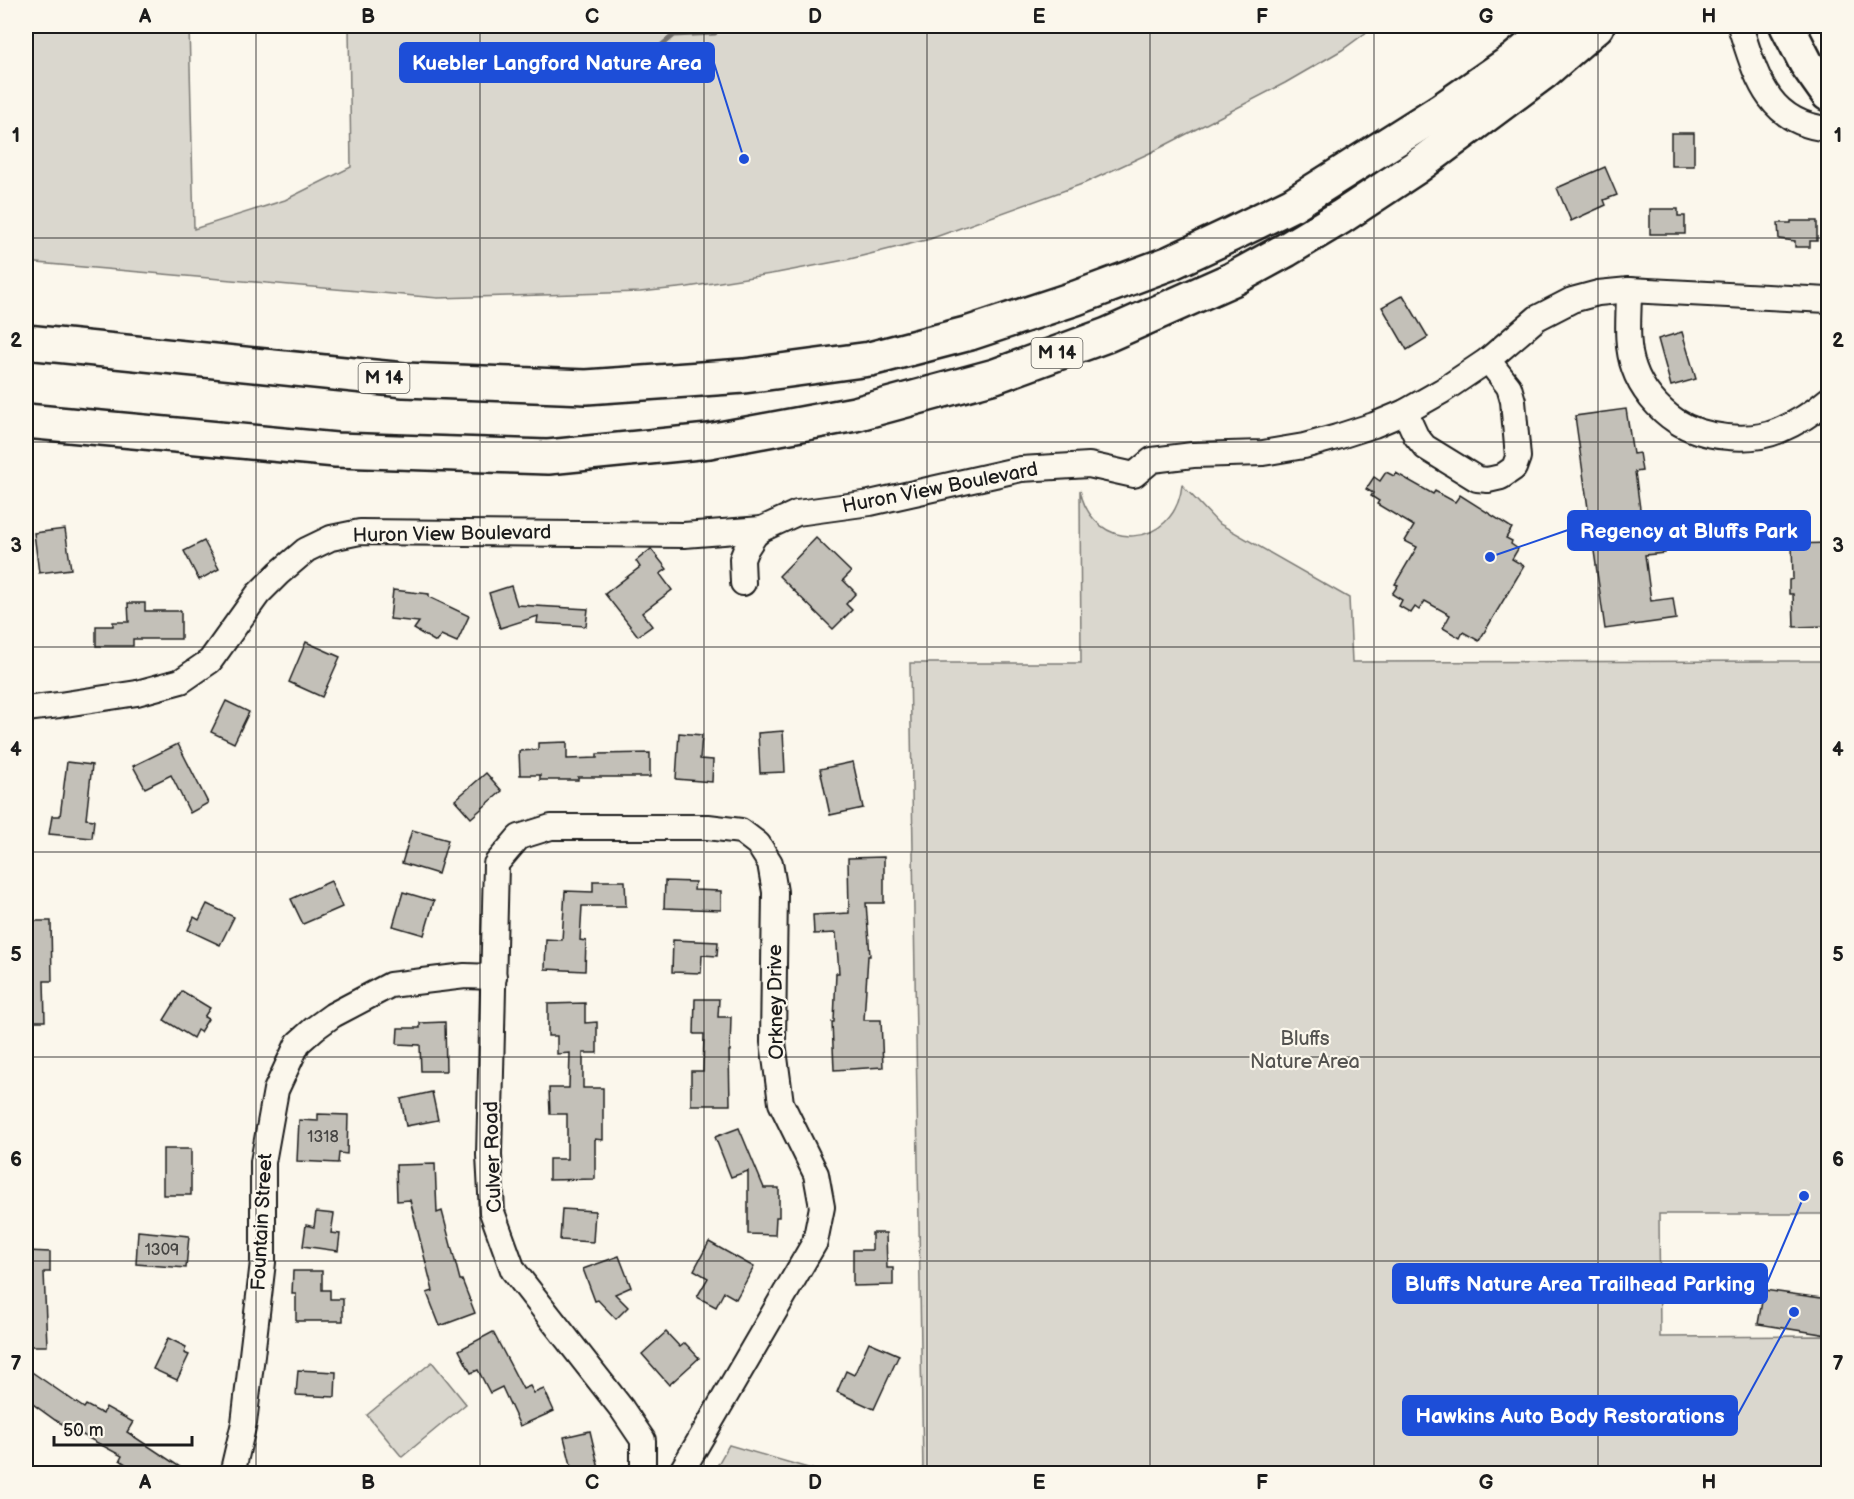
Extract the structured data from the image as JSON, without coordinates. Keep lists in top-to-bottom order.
{
  "streets": {
    "highway": ["M 14"],
    "street": [
      "Huron View Boulevard",
      "Orkney Drive",
      "Culver Road",
      "Fountain Street"
    ]
  },
  "crossings": [
    ["Orkney Drive", "Culver Road"],
    ["Culver Road", "Fountain Street"]
  ],
  "parks": ["Bluffs Nature Area"],
  "places": [
    "Kuebler Langford Nature Area",
    "Regency at Bluffs Park",
    "Bluffs Nature Area Trailhead Parking",
    "Hawkins Auto Body Restorations"
  ],
  "house_numbers": ["1318", "1309"],
  "scale_bar": "50 m",
  "grid": {
    "columns": [
      "A",
      "B",
      "C",
      "D",
      "E",
      "F",
      "G",
      "H"
    ],
    "rows": [
      "1",
      "2",
      "3",
      "4",
      "5",
      "6",
      "7"
    ]
  }
}
